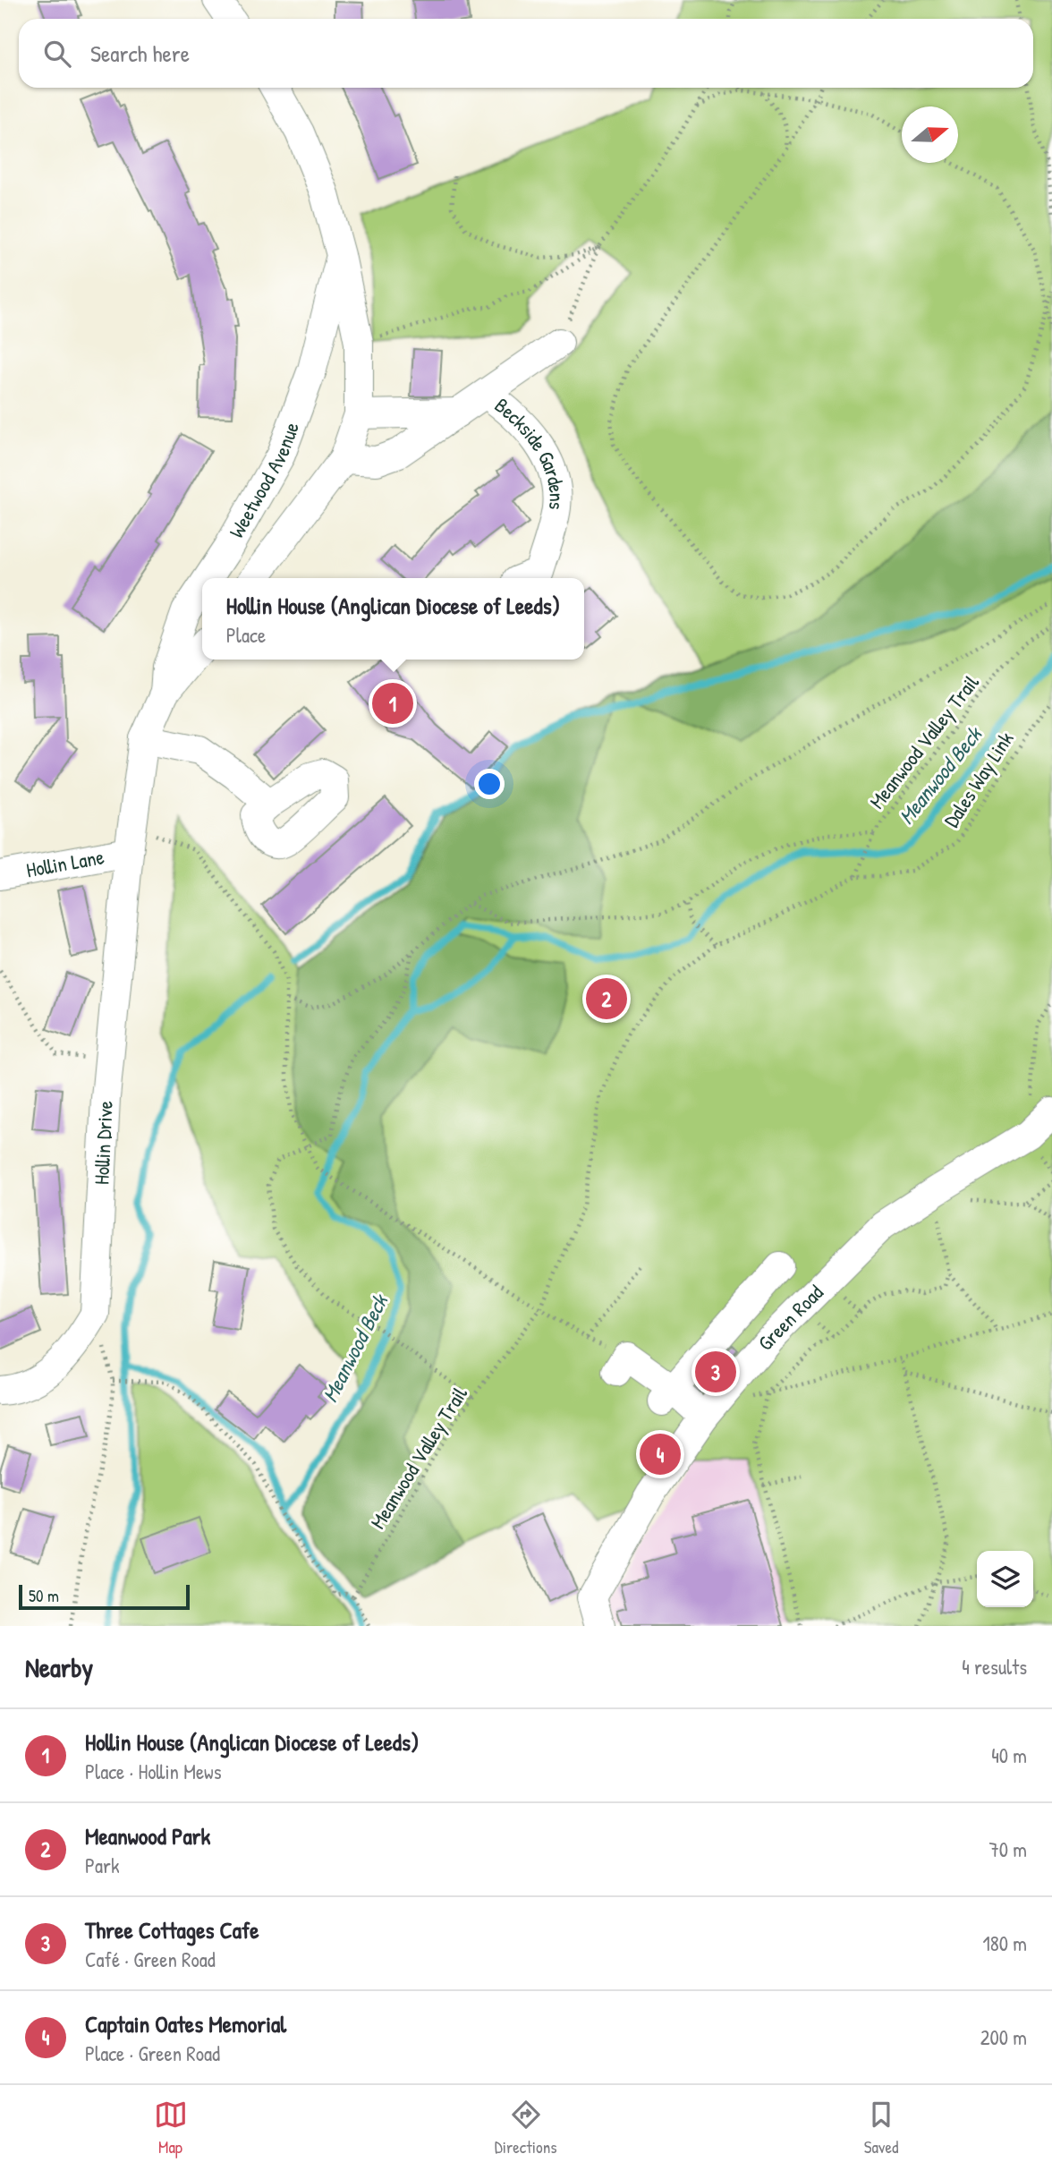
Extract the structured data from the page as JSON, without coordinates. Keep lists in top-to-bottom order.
{
  "streets": {
    "street": [
      "Beckside Gardens",
      "Weetwood Avenue",
      "Hollin Lane",
      "Hollin Drive",
      "Green Road"
    ],
    "path": ["Meanwood Valley Trail", "Dales Way Link"]
  },
  "crossings": [
    ["Weetwood Avenue", "Hollin Lane"],
    ["Weetwood Avenue", "Hollin Drive"],
    ["Meanwood Valley Trail", "Dales Way Link"],
    ["Hollin Lane", "Hollin Drive"]
  ],
  "water": ["Meanwood Beck"],
  "scale_bar": "50 m",
  "north": "right",
  "page": {
    "search": "Search here",
    "popup": ["Hollin House (Anglican Diocese of Leeds)", "Place"],
    "pins": [
      "1",
      "2",
      "3",
      "4"
    ],
    "scale": "50 m",
    "heading": ["Nearby", "4 results"],
    "list": [
      {
        "mark": "1",
        "name": "Hollin House (Anglican Diocese of Leeds)",
        "note": "Place · Hollin Mews",
        "value": "40 m"
      },
      {
        "mark": "2",
        "name": "Meanwood Park",
        "note": "Park",
        "value": "70 m"
      },
      {
        "mark": "3",
        "name": "Three Cottages Cafe",
        "note": "Café · Green Road",
        "value": "180 m"
      },
      {
        "mark": "4",
        "name": "Captain Oates Memorial",
        "note": "Place · Green Road",
        "value": "200 m"
      }
    ],
    "nav": ["Map", "Directions", "Saved"]
  }
}
